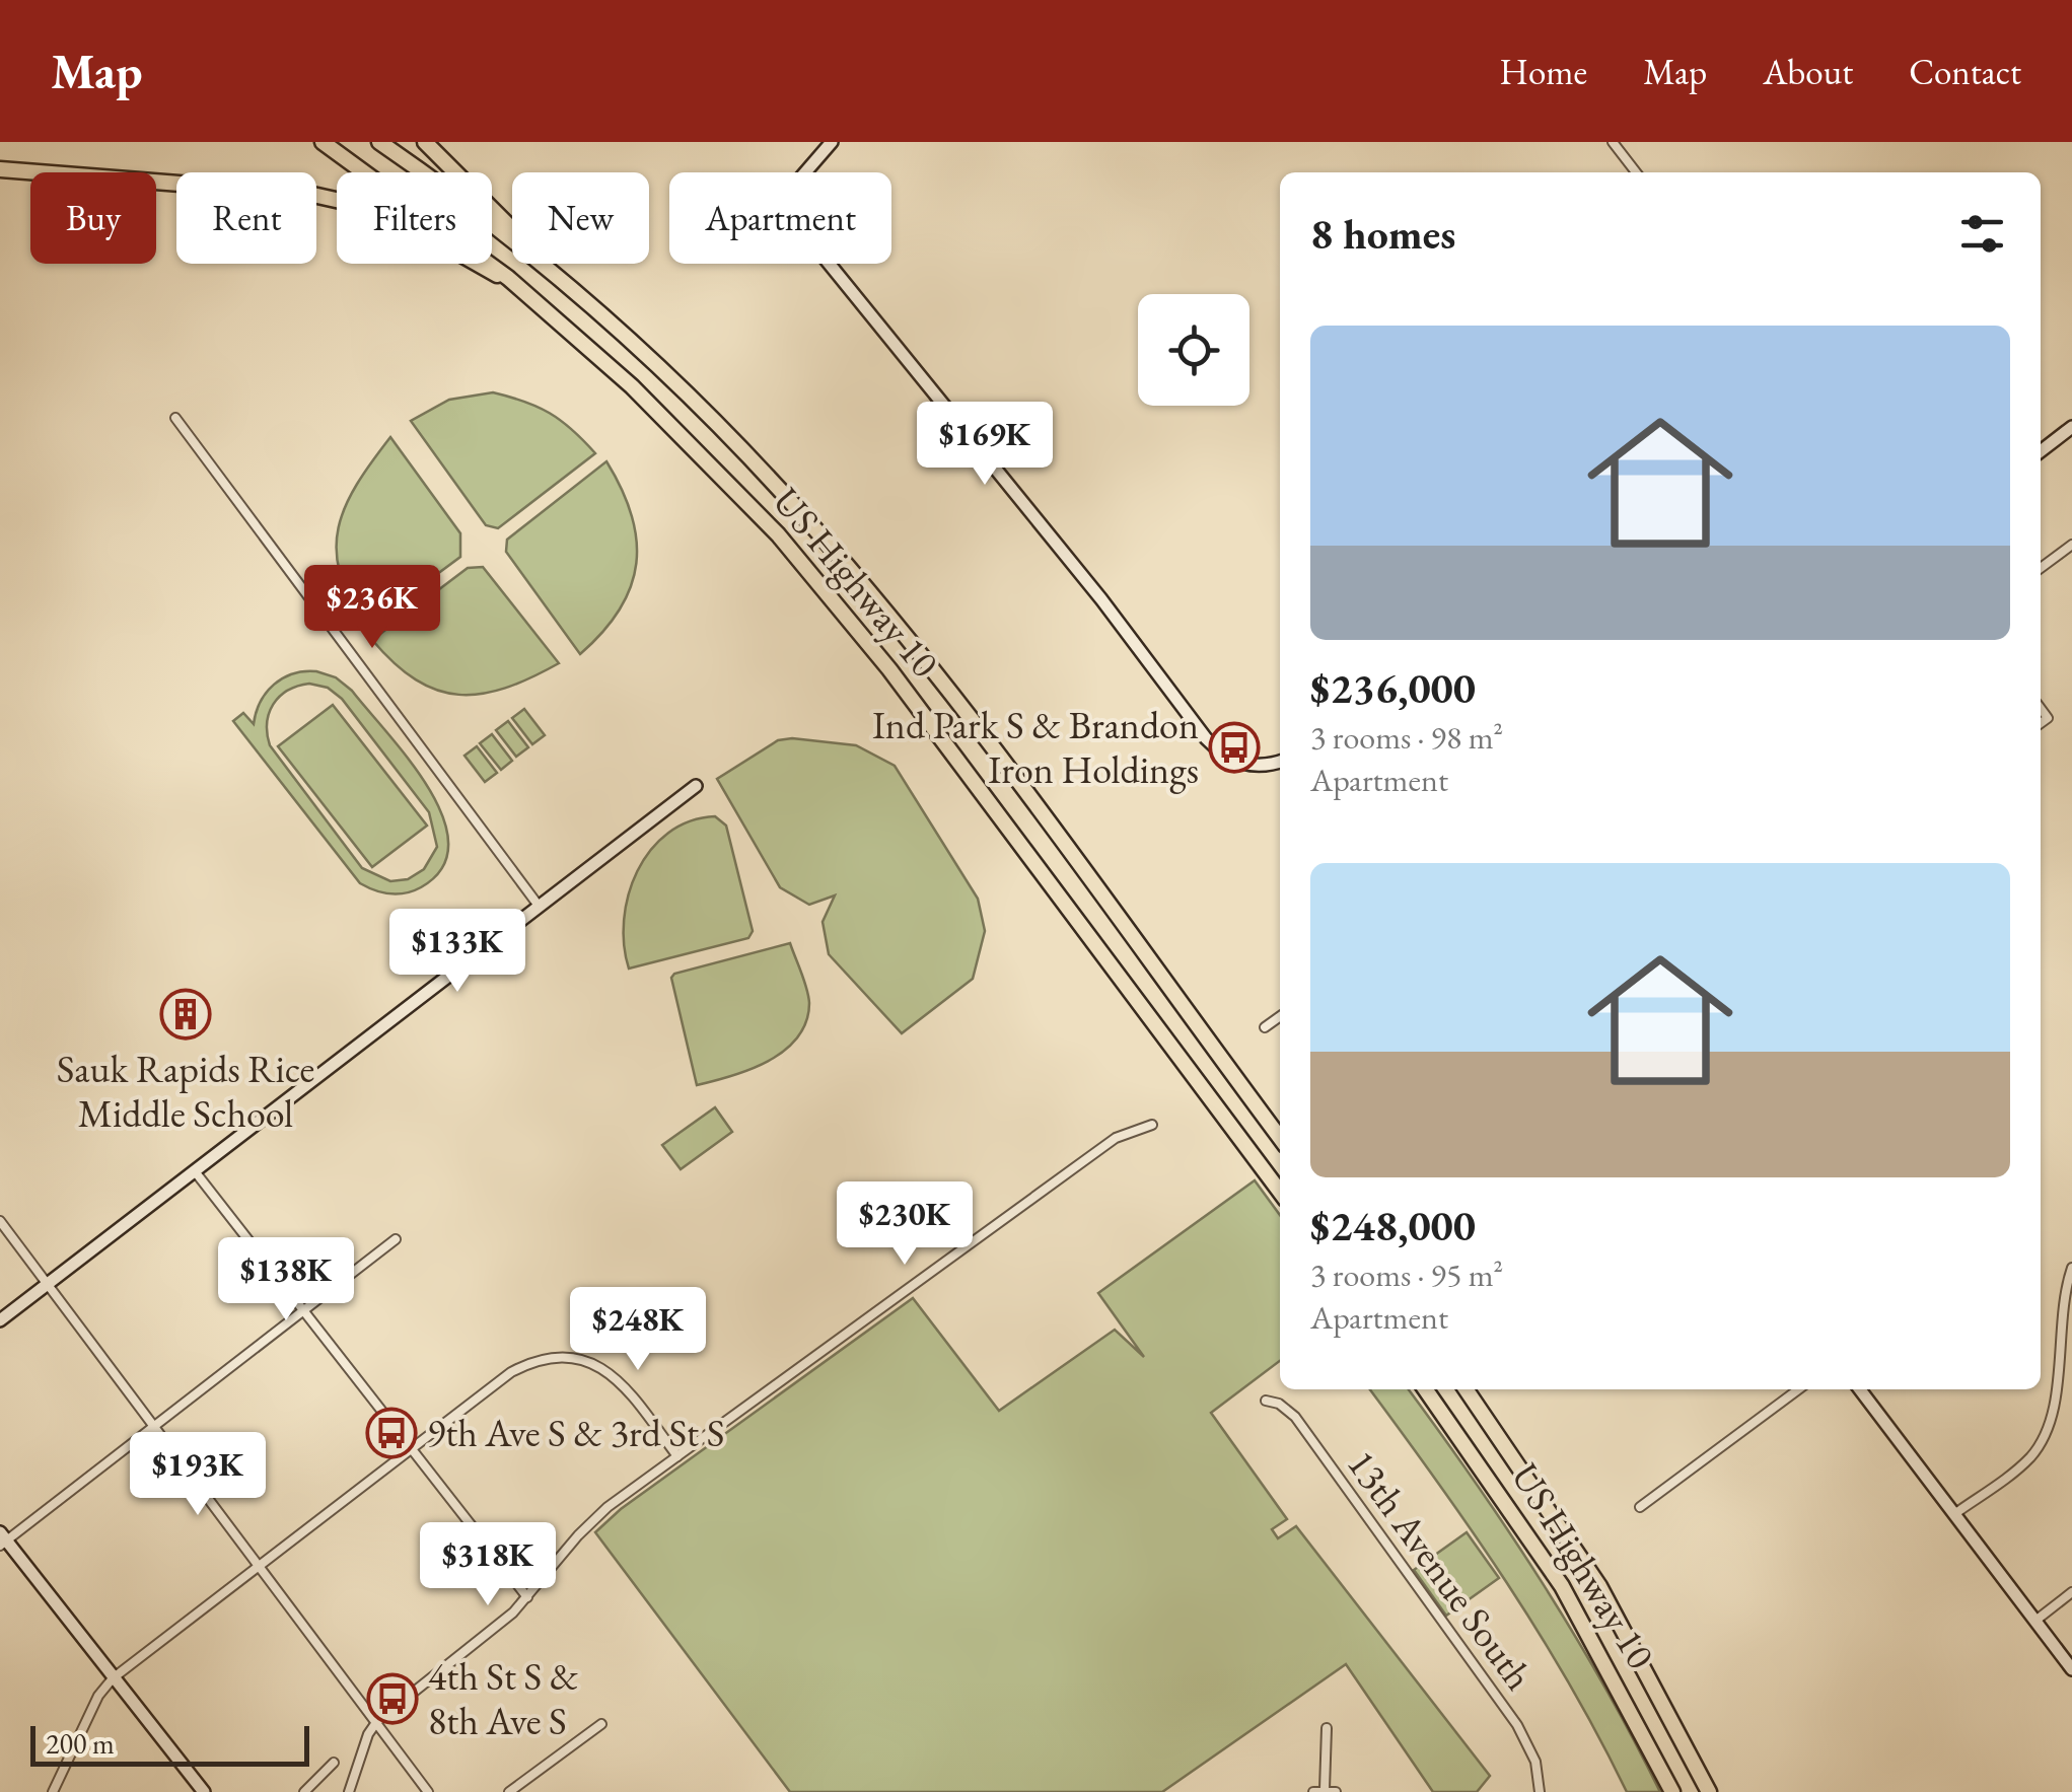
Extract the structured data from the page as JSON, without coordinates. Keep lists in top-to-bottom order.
{
  "streets": {
    "highway": ["US Highway 10"],
    "street": ["13th Avenue South"]
  },
  "places": {
    "bus stop": ["Ind Park S & Brandon Iron Holdings", "9th Ave S & 3rd St S", "4th St S & 8th Ave S"],
    "building": ["Sauk Rapids Rice Middle School"]
  },
  "scale_bar": "200 m",
  "page": {
    "header": "Map",
    "nav": [
      "Home",
      "Map",
      "About",
      "Contact"
    ],
    "chip": [
      "Buy",
      "Rent",
      "Filters",
      "New",
      "Apartment"
    ],
    "heading": "8 homes",
    "list": [
      {
        "name": "$236,000",
        "note": "3 rooms · 98 m² · Apartment"
      },
      {
        "name": "$248,000",
        "note": "3 rooms · 95 m² · Apartment"
      }
    ],
    "price": [
      "$169K",
      "$236K",
      "$133K",
      "$230K",
      "$138K",
      "$248K",
      "$193K",
      "$318K"
    ],
    "scale": "200 m"
  }
}
